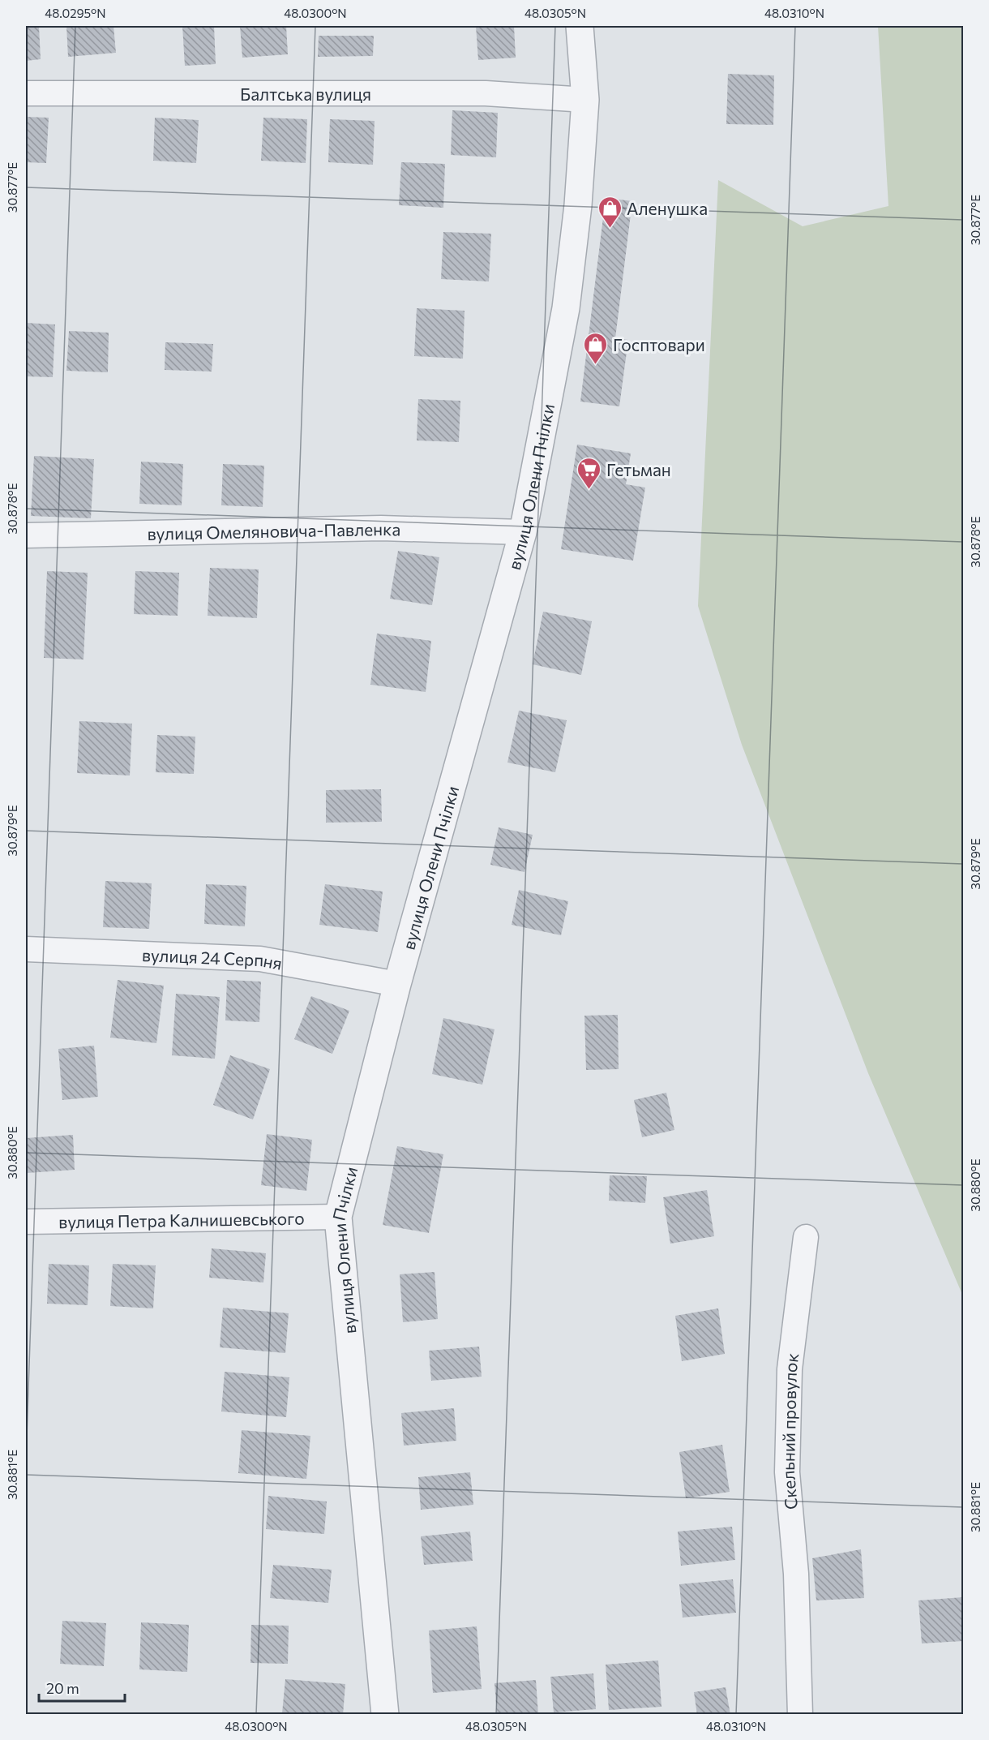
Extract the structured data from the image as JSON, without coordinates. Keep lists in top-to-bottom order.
{
  "streets": {
    "street": [
      "Балтська вулиця",
      "вулиця Олени Пчілки",
      "вулиця Омеляновича-Павленка",
      "вулиця 24 Серпня",
      "вулиця Петра Калнишевського",
      "Скельний провулок"
    ]
  },
  "crossings": [
    ["Балтська вулиця", "вулиця Олени Пчілки"],
    ["вулиця Олени Пчілки", "вулиця Омеляновича-Павленка"],
    ["вулиця Олени Пчілки", "вулиця 24 Серпня"],
    ["вулиця Олени Пчілки", "вулиця Петра Калнишевського"]
  ],
  "places": {
    "shop": ["Аленушка", "Госптовари"],
    "supermarket": ["Гетьман"]
  },
  "scale_bar": "20 m",
  "coordinates": [
    "48.0295°N",
    "48.0300°N",
    "48.0305°N",
    "48.0310°N",
    "30.877°E",
    "30.878°E",
    "30.879°E",
    "30.880°E",
    "30.881°E"
  ]
}
